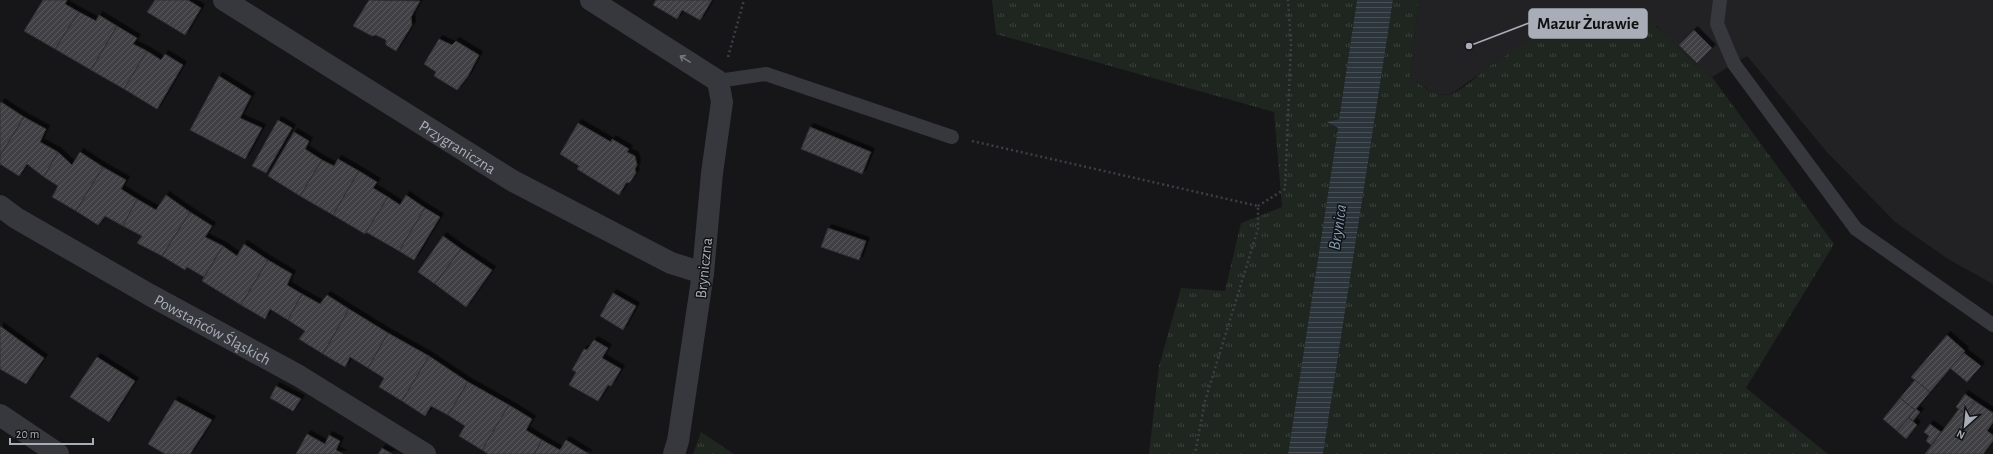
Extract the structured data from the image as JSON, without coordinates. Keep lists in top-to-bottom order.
{
  "streets": {
    "street": ["Przygraniczna", "Bryniczna", "Powstańców Śląskich"]
  },
  "crossings": [
    ["Przygraniczna", "Bryniczna"]
  ],
  "water": ["Brynica"],
  "places": ["Mazur Żurawie"],
  "scale_bar": "20 m",
  "north": "bottom left"
}
